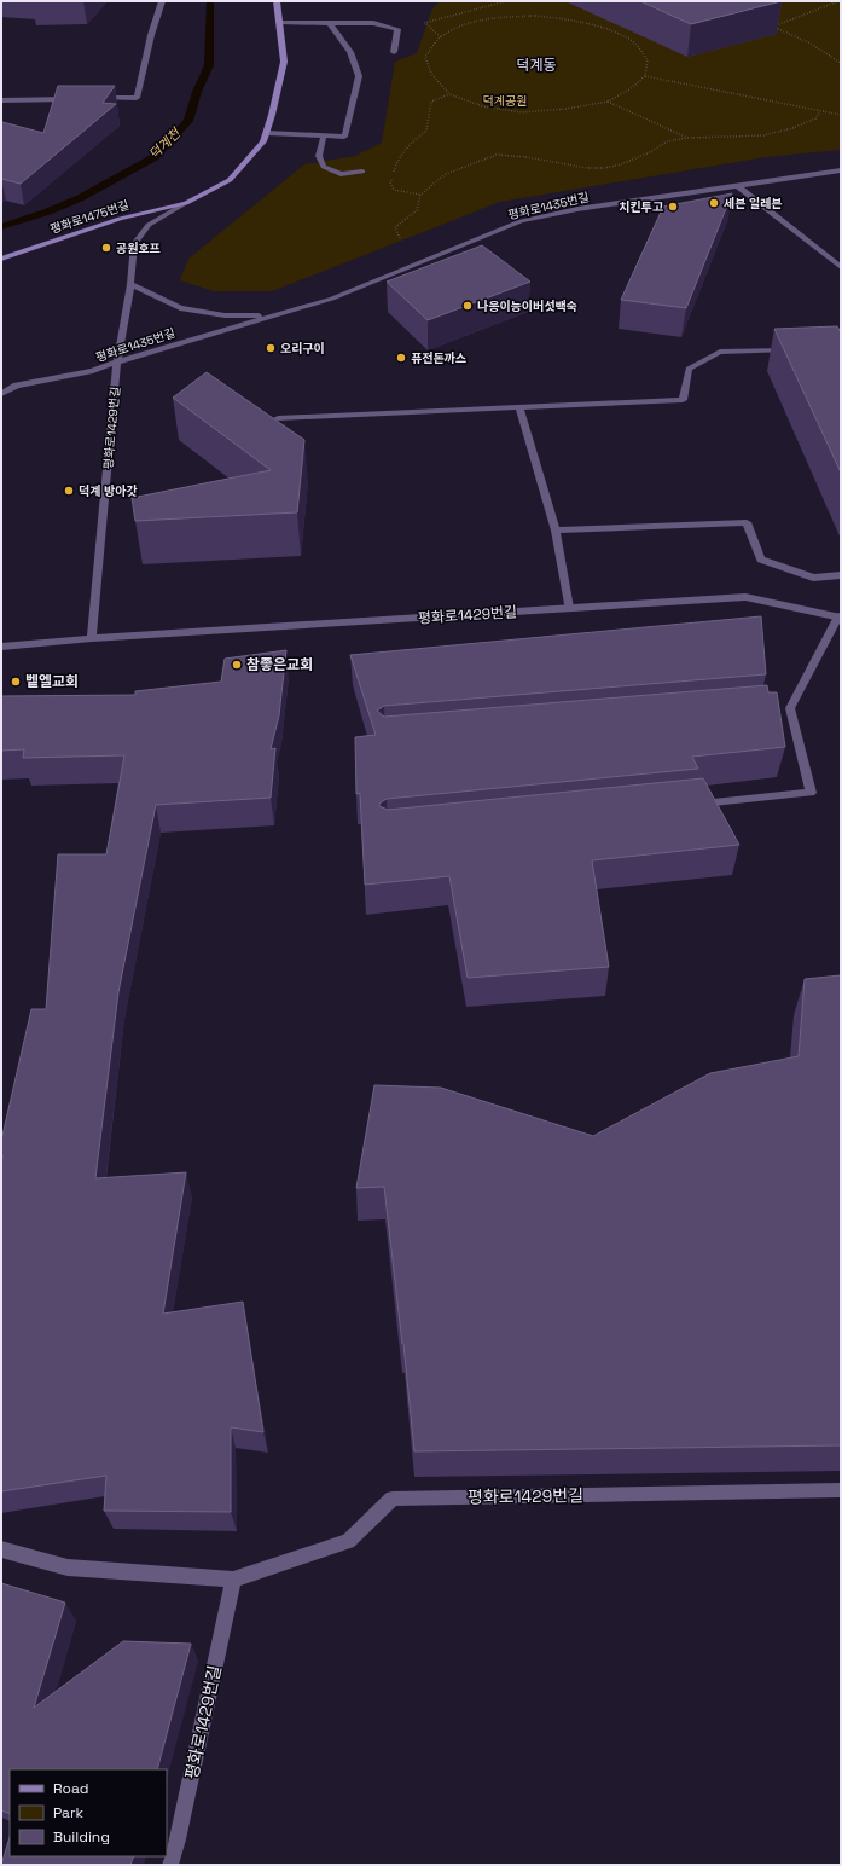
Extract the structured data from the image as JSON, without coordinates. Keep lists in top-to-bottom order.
{
  "streets": {
    "street": ["평화로1435번길", "평화로1475번길", "평화로1429번길"]
  },
  "crossings": [
    ["평화로1435번길", "평화로1475번길"],
    ["평화로1435번길", "평화로1429번길"],
    ["평화로1475번길", "평화로1429번길"]
  ],
  "districts": ["덕계동"],
  "water": ["덕계천"],
  "parks": ["덕계공원"],
  "places": [
    "세븐 일레븐",
    "치킨투고",
    "공원호프",
    "나응이능이버섯백숙",
    "오리구이",
    "퓨전돈까스",
    "덕계 방아갓",
    "참좋은교회",
    "벹엘교회"
  ],
  "legend": ["Road", "Park", "Building"]
}
